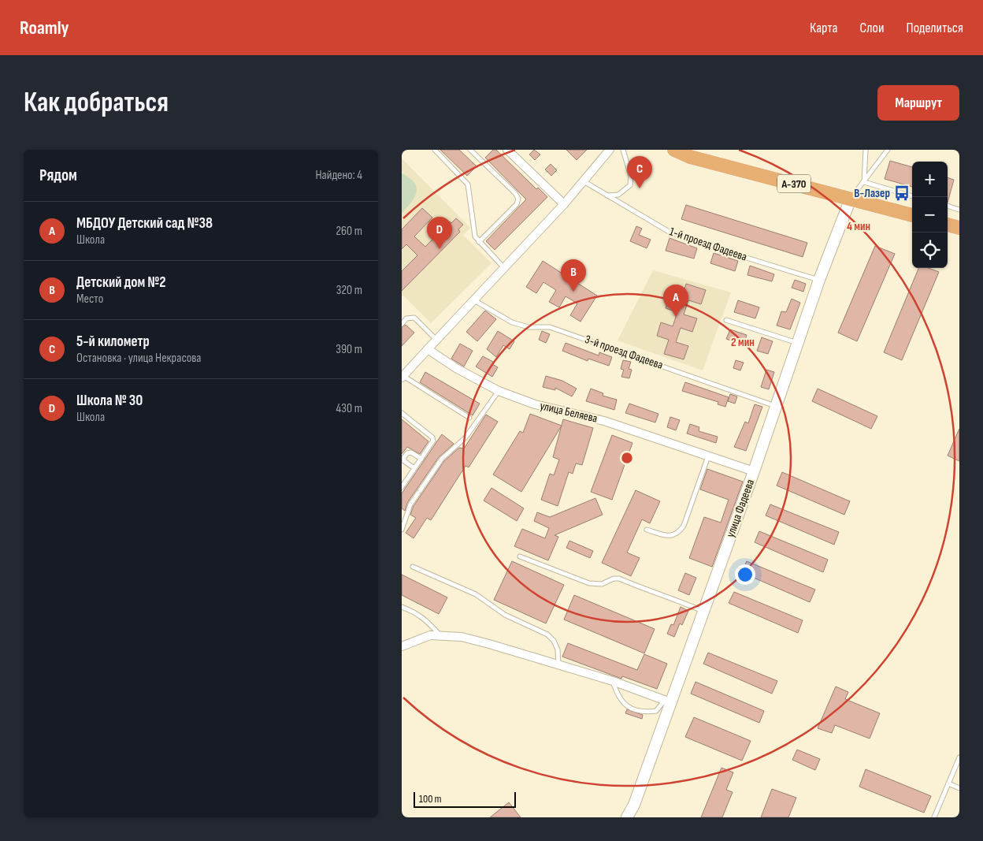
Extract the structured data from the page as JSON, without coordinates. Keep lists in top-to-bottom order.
{
  "streets": {
    "highway": ["А-370"],
    "main road": ["улица Фадеева"],
    "street": ["улица Беляева"],
    "lane": ["1-й проезд Фадеева", "3-й проезд Фадеева"]
  },
  "crossings": [
    ["А-370", "улица Фадеева"],
    ["1-й проезд Фадеева", "улица Фадеева"],
    ["3-й проезд Фадеева", "улица Фадеева"],
    ["улица Беляева", "улица Фадеева"]
  ],
  "places": {
    "bus stop": ["В-Лазер"]
  },
  "scale_bar": "100 m",
  "page": {
    "header": "Roamly",
    "nav": ["Карта", "Слои", "Поделиться"],
    "buttons": "Маршрут",
    "title": "Как добраться",
    "heading": ["Рядом", "Найдено: 4"],
    "pins": [
      "C",
      "D",
      "B",
      "A"
    ],
    "map_buttons": ["+", "−"],
    "list": [
      {
        "mark": "A",
        "name": "МБДОУ Детский сад №38",
        "note": "Школа",
        "value": "260 m"
      },
      {
        "mark": "B",
        "name": "Детский дом №2",
        "note": "Место",
        "value": "320 m"
      },
      {
        "mark": "C",
        "name": "5-й километр",
        "note": "Остановка · улица Некрасова",
        "value": "390 m"
      },
      {
        "mark": "D",
        "name": "Школа № 30",
        "note": "Школа",
        "value": "430 m"
      }
    ],
    "scale": "100 m"
  },
  "rings": ["4 мин", "2 мин"]
}
